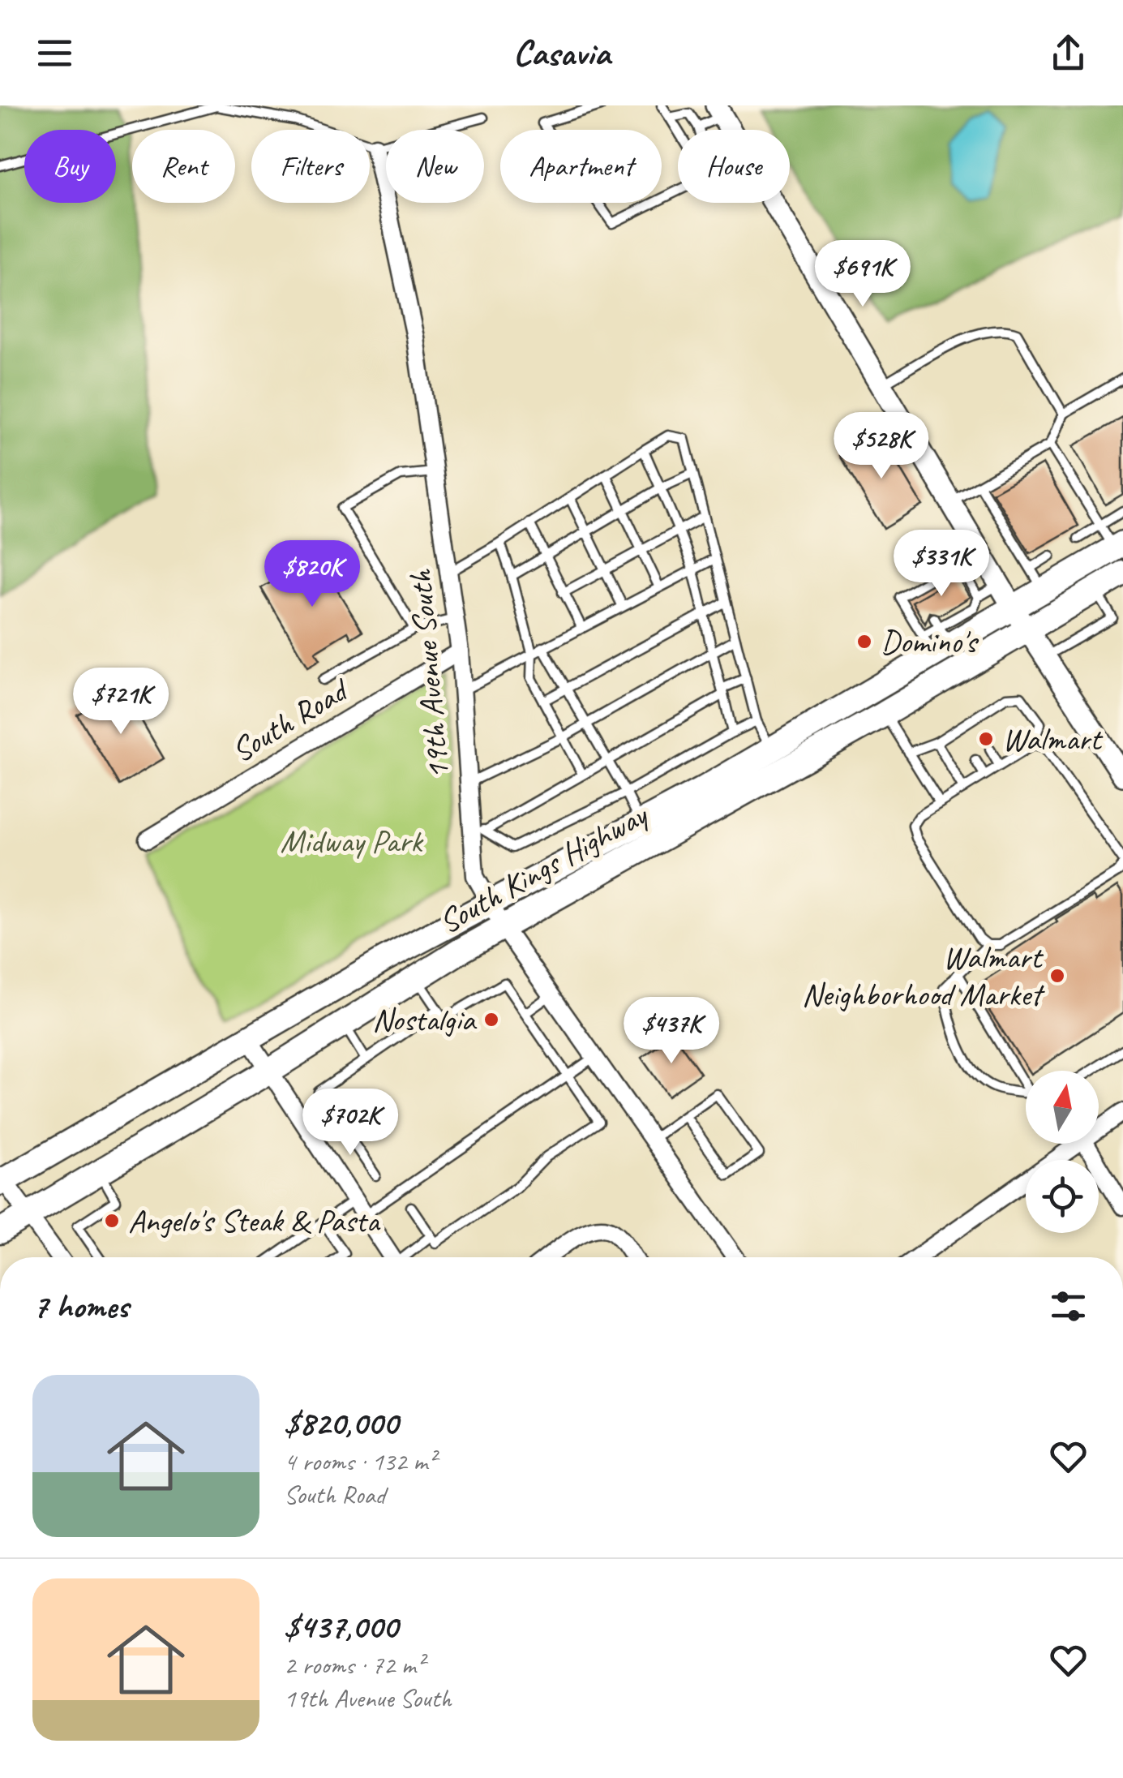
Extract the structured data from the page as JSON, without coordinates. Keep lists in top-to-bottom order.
{
  "streets": {
    "main road": ["South Kings Highway"],
    "street": ["19th Avenue South", "South Road"]
  },
  "crossings": [
    ["19th Avenue South", "South Road"],
    ["19th Avenue South", "South Kings Highway"]
  ],
  "parks": ["Midway Park"],
  "places": [
    "Domino's",
    "Walmart",
    "Walmart Neighborhood Market",
    "Nostalgia",
    "Angelo's Steak & Pasta"
  ],
  "north": "top",
  "page": {
    "header": "Casavia",
    "chip": [
      "Buy",
      "Rent",
      "Filters",
      "New",
      "Apartment",
      "House"
    ],
    "price": [
      "$691K",
      "$528K",
      "$331K",
      "$820K",
      "$721K",
      "$437K",
      "$702K"
    ],
    "heading": "7 homes",
    "list": [
      {
        "name": "$820,000",
        "note": "4 rooms · 132 m² · South Road"
      },
      {
        "name": "$437,000",
        "note": "2 rooms · 72 m² · 19th Avenue South"
      }
    ]
  }
}
